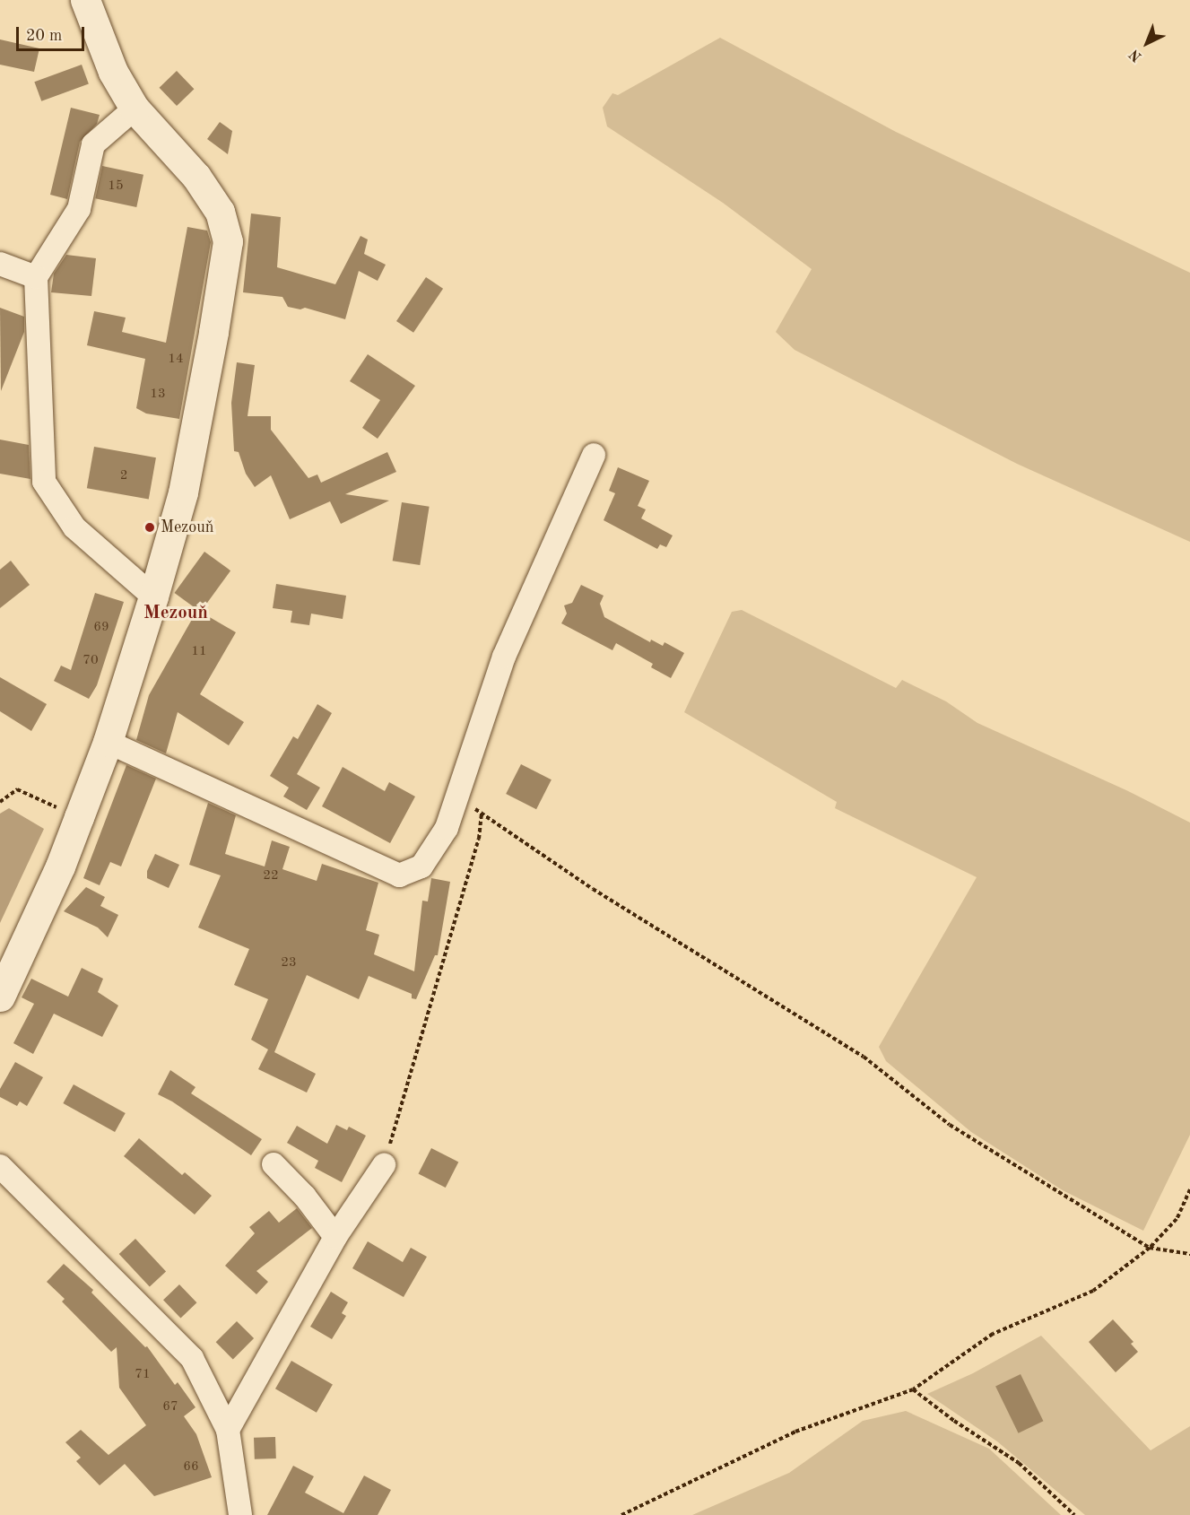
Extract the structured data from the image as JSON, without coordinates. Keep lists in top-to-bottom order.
{
  "districts": ["Mezouň"],
  "places": ["Mezouň"],
  "house_numbers": [
    "15",
    "14",
    "13",
    "2",
    "69",
    "11",
    "70",
    "22",
    "23",
    "71",
    "67",
    "66"
  ],
  "scale_bar": "20 m",
  "north": "bottom left"
}
